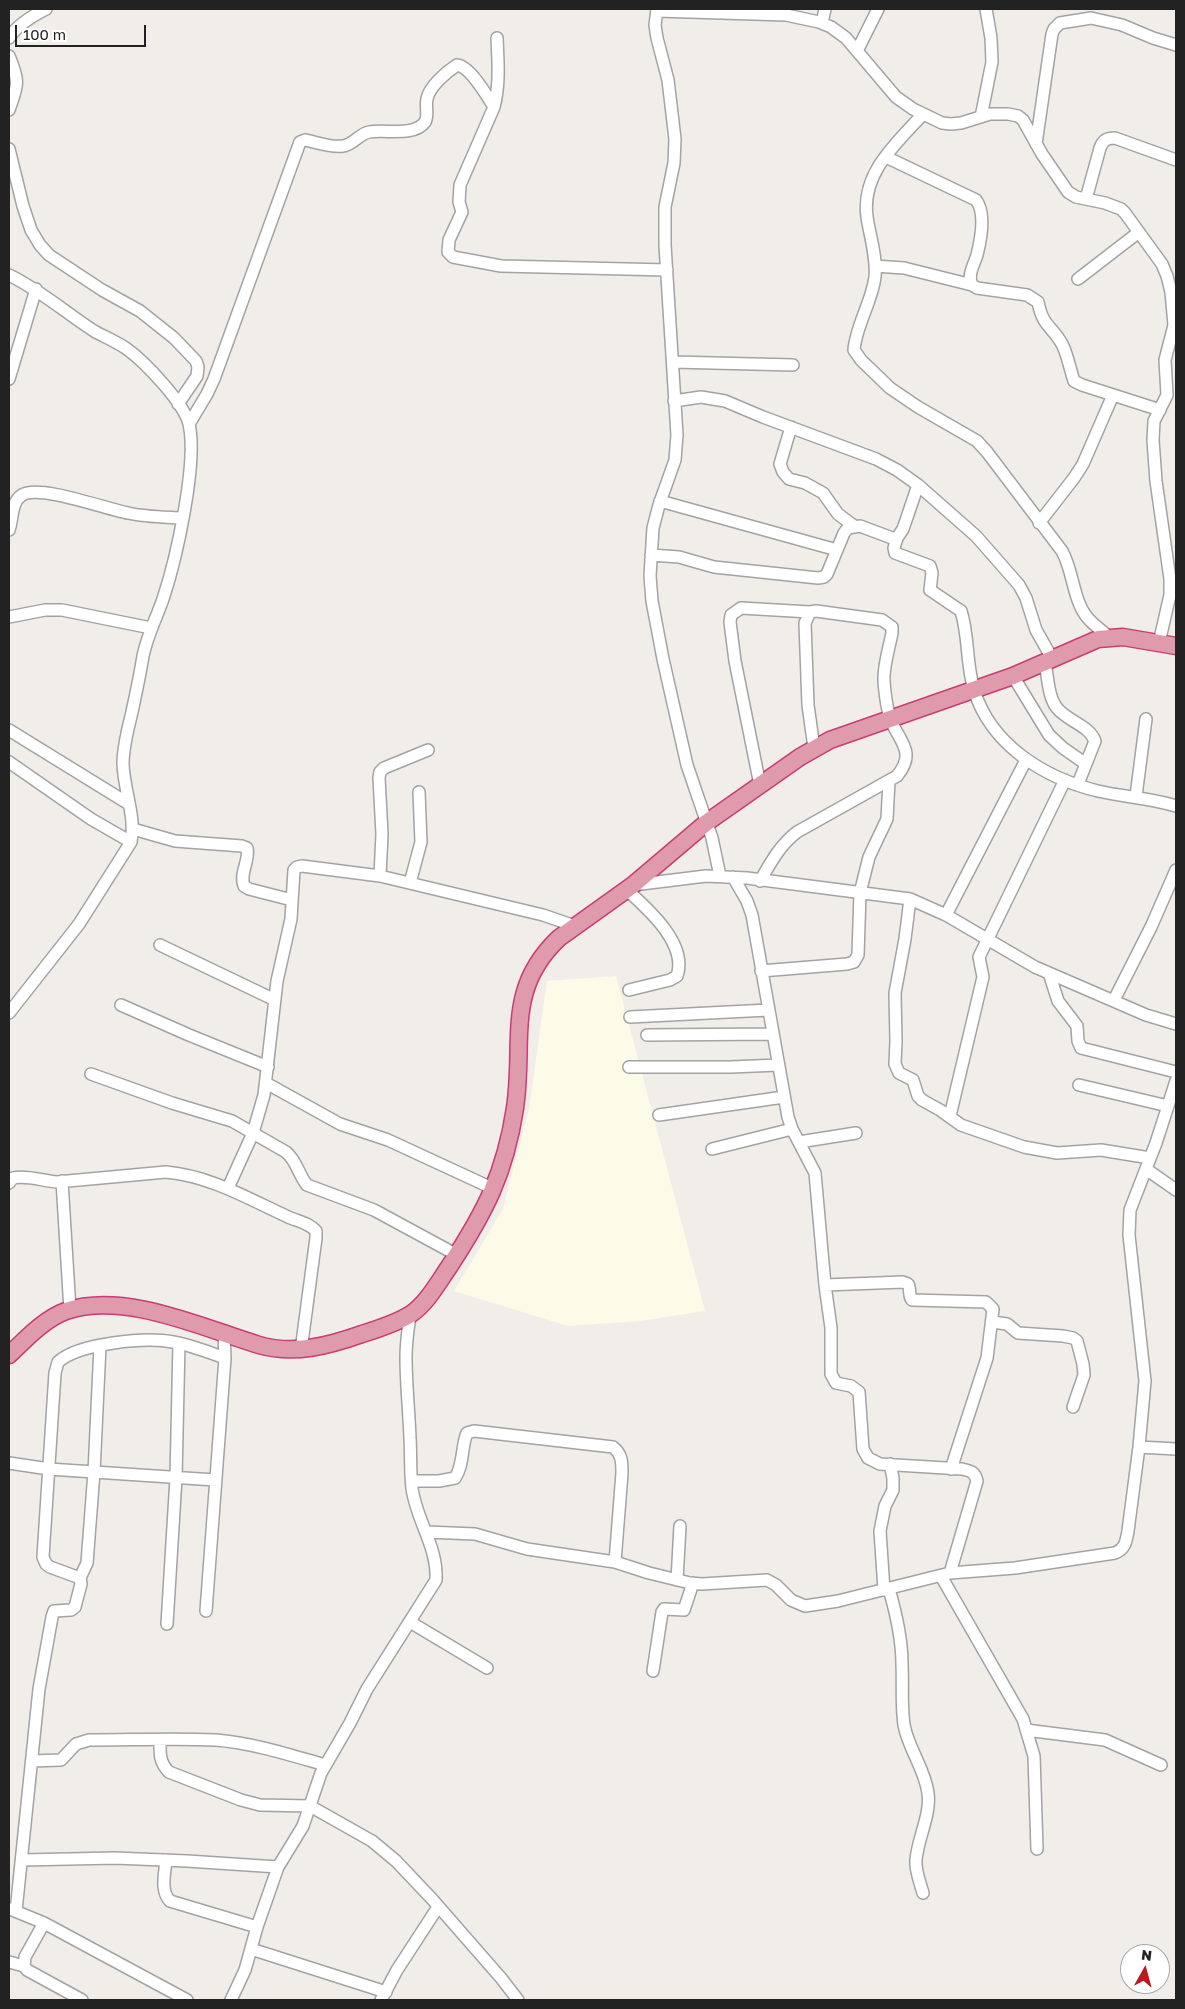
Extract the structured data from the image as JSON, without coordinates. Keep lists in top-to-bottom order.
{
  "scale_bar": "100 m",
  "north": "top"
}
